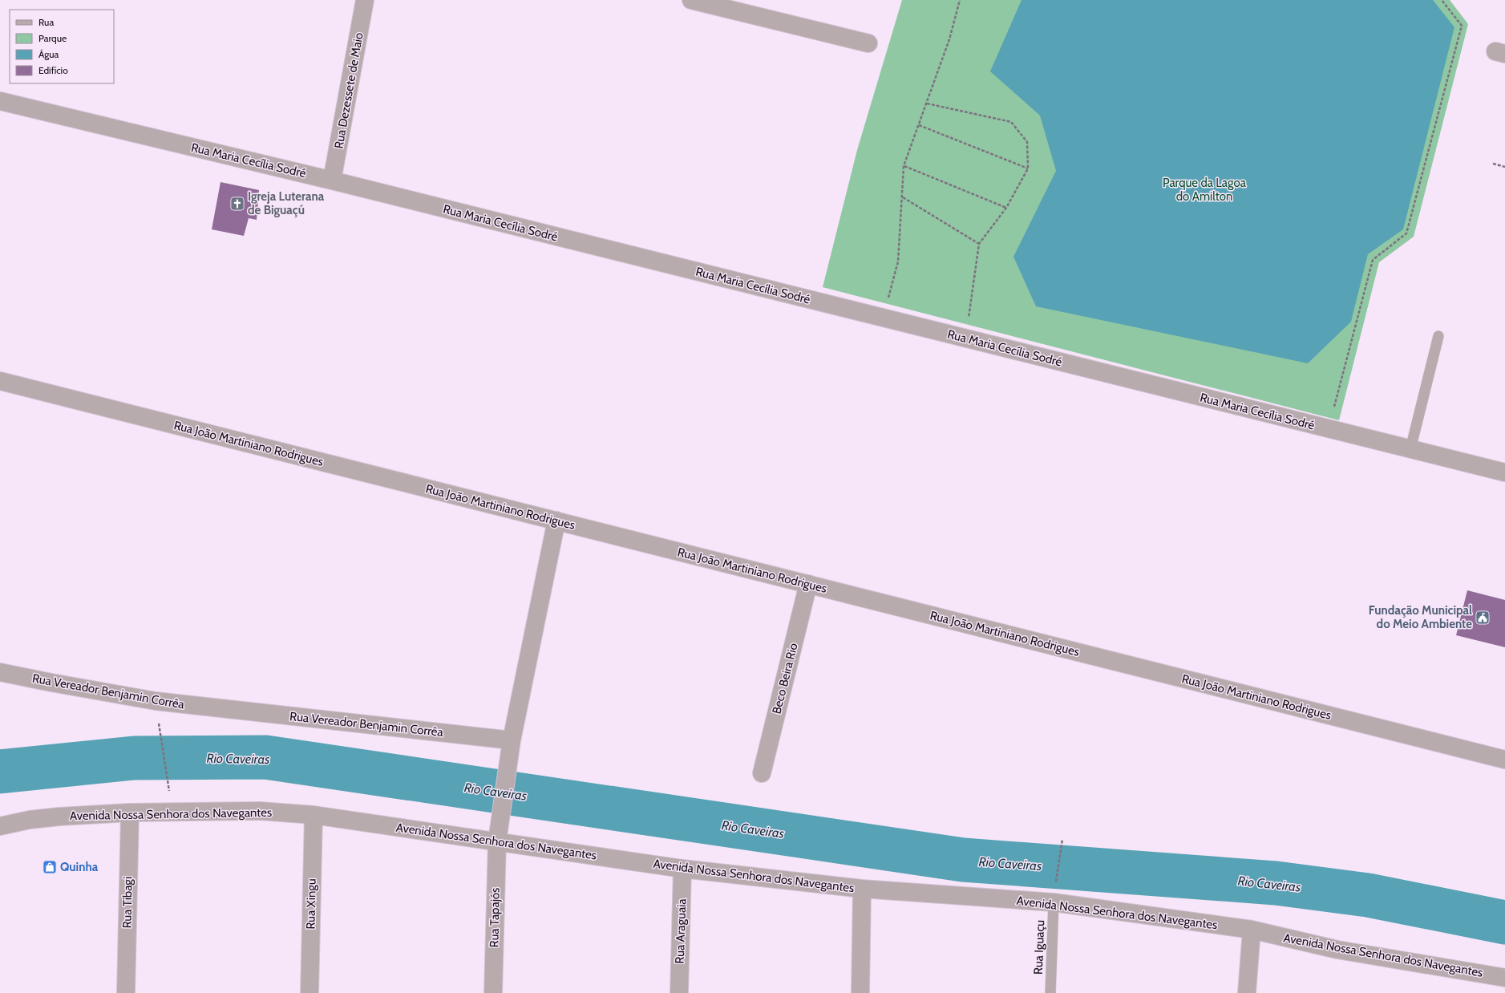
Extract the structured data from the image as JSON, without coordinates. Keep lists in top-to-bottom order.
{
  "streets": {
    "street": [
      "Rua Dezessete de Maio",
      "Rua Maria Cecília Sodré",
      "Rua João Martiniano Rodrigues",
      "Beco Beira Rio",
      "Rua Vereador Benjamin Corrêa",
      "Avenida Nossa Senhora dos Navegantes",
      "Rua Tibagi",
      "Rua Xingu",
      "Rua Tapajós",
      "Rua Araguaia"
    ],
    "lane": ["Rua Iguaçu"]
  },
  "crossings": [
    ["Rua Dezessete de Maio", "Rua Maria Cecília Sodré"],
    ["Rua João Martiniano Rodrigues", "Beco Beira Rio"],
    ["Rua Vereador Benjamin Corrêa", "Rua Tapajós"],
    ["Avenida Nossa Senhora dos Navegantes", "Rua Tibagi"],
    ["Avenida Nossa Senhora dos Navegantes", "Rua Xingu"],
    ["Avenida Nossa Senhora dos Navegantes", "Rua Tapajós"],
    ["Avenida Nossa Senhora dos Navegantes", "Rua Araguaia"],
    ["Avenida Nossa Senhora dos Navegantes", "Rua Iguaçu"]
  ],
  "water": ["Rio Caveiras"],
  "parks": ["Parque da Lagoa do Amilton"],
  "places": {
    "church": ["Igreja Luterana de Biguaçú"],
    "public building": ["Fundação Municipal do Meio Ambiente"],
    "shop": ["Quinha"]
  },
  "legend": [
    "Rua",
    "Parque",
    "Água",
    "Edifício"
  ]
}
